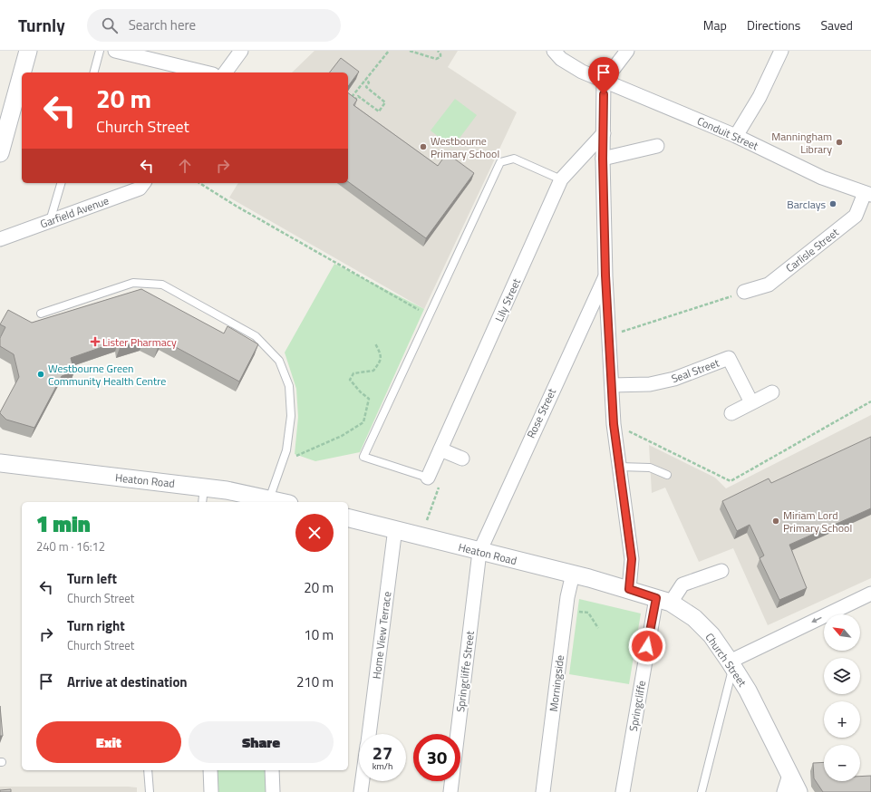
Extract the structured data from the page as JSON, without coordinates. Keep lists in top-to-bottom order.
{
  "streets": {
    "street": [
      "Conduit Street",
      "Garfield Avenue",
      "Carlisle Street",
      "Lily Street",
      "Seal Street",
      "Rose Street",
      "Heaton Road",
      "Home View Terrace",
      "Church Street",
      "Springcliffe Street",
      "Morningside",
      "Springcliffe"
    ]
  },
  "crossings": [
    ["Conduit Street", "Carlisle Street"],
    ["Rose Street", "Heaton Road"],
    ["Rose Street", "Springcliffe Street"],
    ["Heaton Road", "Home View Terrace"],
    ["Heaton Road", "Church Street"],
    ["Heaton Road", "Springcliffe Street"],
    ["Heaton Road", "Morningside"],
    ["Church Street", "Springcliffe"]
  ],
  "places": {
    "other": [
      "Manningham Library",
      "Westbourne Primary School",
      "Barclays",
      "Westbourne Green Community Health Centre",
      "Miriam Lord Primary School"
    ],
    "health": ["Lister Pharmacy"]
  },
  "north": "top left",
  "page": {
    "header": "Turnly",
    "search": "Search here",
    "nav": ["Map", "Directions", "Saved"],
    "turn": ["20 m", "Church Street"],
    "heading": ["1 min", "240 m · 16:12"],
    "list": [
      {
        "name": "Turn left",
        "note": "Church Street",
        "value": "20 m"
      },
      {
        "name": "Turn right",
        "note": "Church Street",
        "value": "10 m"
      },
      {
        "name": "Arrive at destination",
        "value": "210 m"
      }
    ],
    "map_buttons": ["+", "−"],
    "buttons": ["Exit", "Share"],
    "speed": "27 km/h",
    "limit": "30"
  }
}
